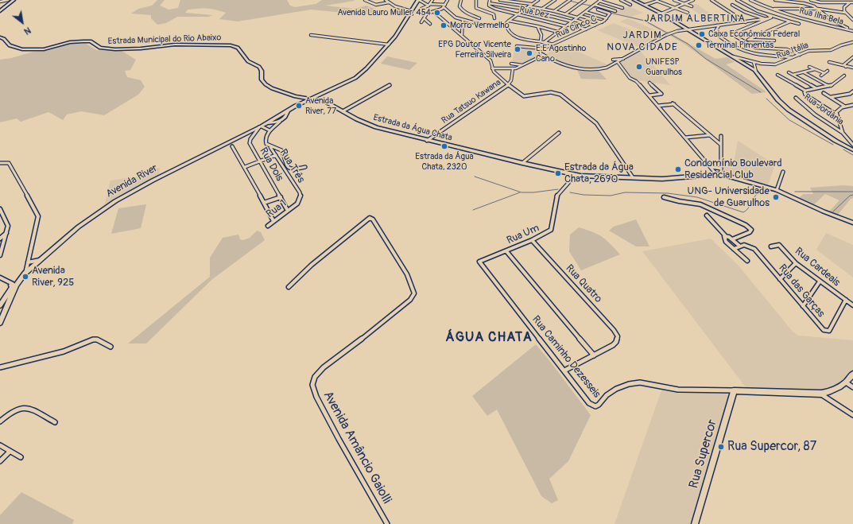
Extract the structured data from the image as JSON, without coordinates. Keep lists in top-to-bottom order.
{
  "streets": {
    "street": [
      "Rua Dez",
      "Rua Ilha Bela",
      "Rua Cinco C",
      "Estrada Municipal do Rio Abaixo",
      "Rua Itália",
      "Rua Tatsuo Kawana",
      "Rua Jordânia",
      "Estrada da Água Chata",
      "Rua Dois",
      "Rua Três",
      "Avenida River",
      "Rua 1",
      "Rua Um",
      "Rua Cardeais",
      "Rua Quatro",
      "Rua das Garças",
      "Rua Caminho Dezesseis",
      "Avenida Amâncio Gaiolli",
      "Rua Supercor"
    ]
  },
  "crossings": [
    ["Estrada Municipal do Rio Abaixo", "Estrada da Água Chata"],
    ["Estrada Municipal do Rio Abaixo", "Avenida River"],
    ["Rua Tatsuo Kawana", "Estrada da Água Chata"],
    ["Estrada da Água Chata", "Avenida River"],
    ["Estrada da Água Chata", "Rua Um"],
    ["Rua Dois", "Avenida River"],
    ["Rua Dois", "Rua 1"],
    ["Rua Três", "Rua 1"],
    ["Rua Um", "Rua Quatro"],
    ["Rua Um", "Rua Caminho Dezesseis"],
    ["Rua Cardeais", "Rua das Garças"],
    ["Rua Caminho Dezesseis", "Rua Supercor"]
  ],
  "districts": ["JARDIM ALBERTINA", "JARDIM NOVA CIDADE", "ÁGUA CHATA"],
  "places": [
    "Avenida Lauro Muller, 454",
    "Morro Vermelho",
    "Caixa Econômica Federal",
    "Terminal Pimentas",
    "EPG Doutor Vicente Ferreira Silveira",
    "E.E Agostinho Cano",
    "UNIFESP Guarulhos",
    "Avenida River, 77",
    "Estrada da Água Chata, 2320",
    "Condomínio Boulevard Residencial Club",
    "Estrada da Água Chata, 2690",
    "UNG- Universidade de Guarulhos",
    "Avenida River, 925",
    "Rua Supercor, 87"
  ],
  "north": "bottom right"
}
